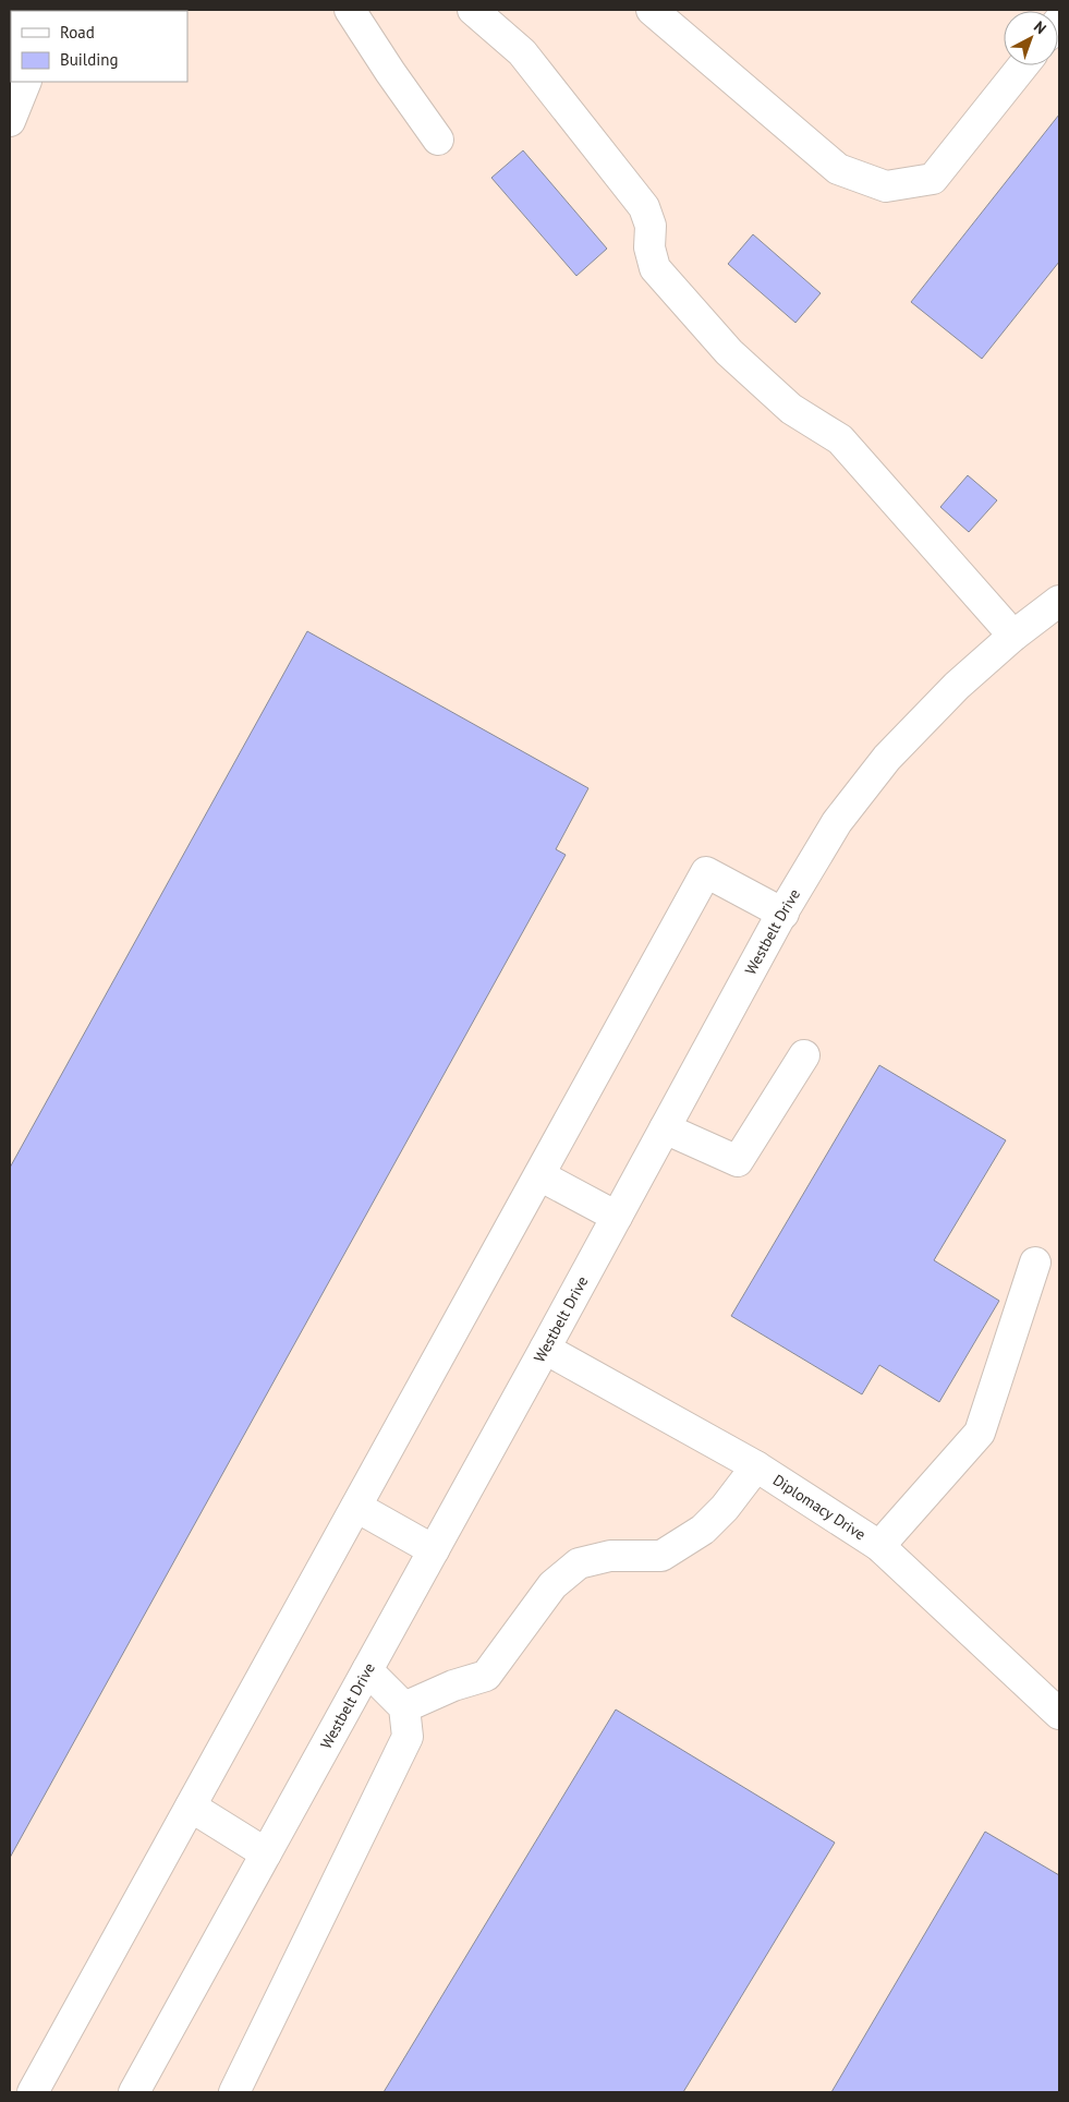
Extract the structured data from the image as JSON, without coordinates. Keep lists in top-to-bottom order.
{
  "streets": {
    "street": ["Westbelt Drive", "Diplomacy Drive"]
  },
  "crossings": [
    ["Westbelt Drive", "Diplomacy Drive"]
  ],
  "legend": ["Road", "Building"],
  "north": "top right"
}
